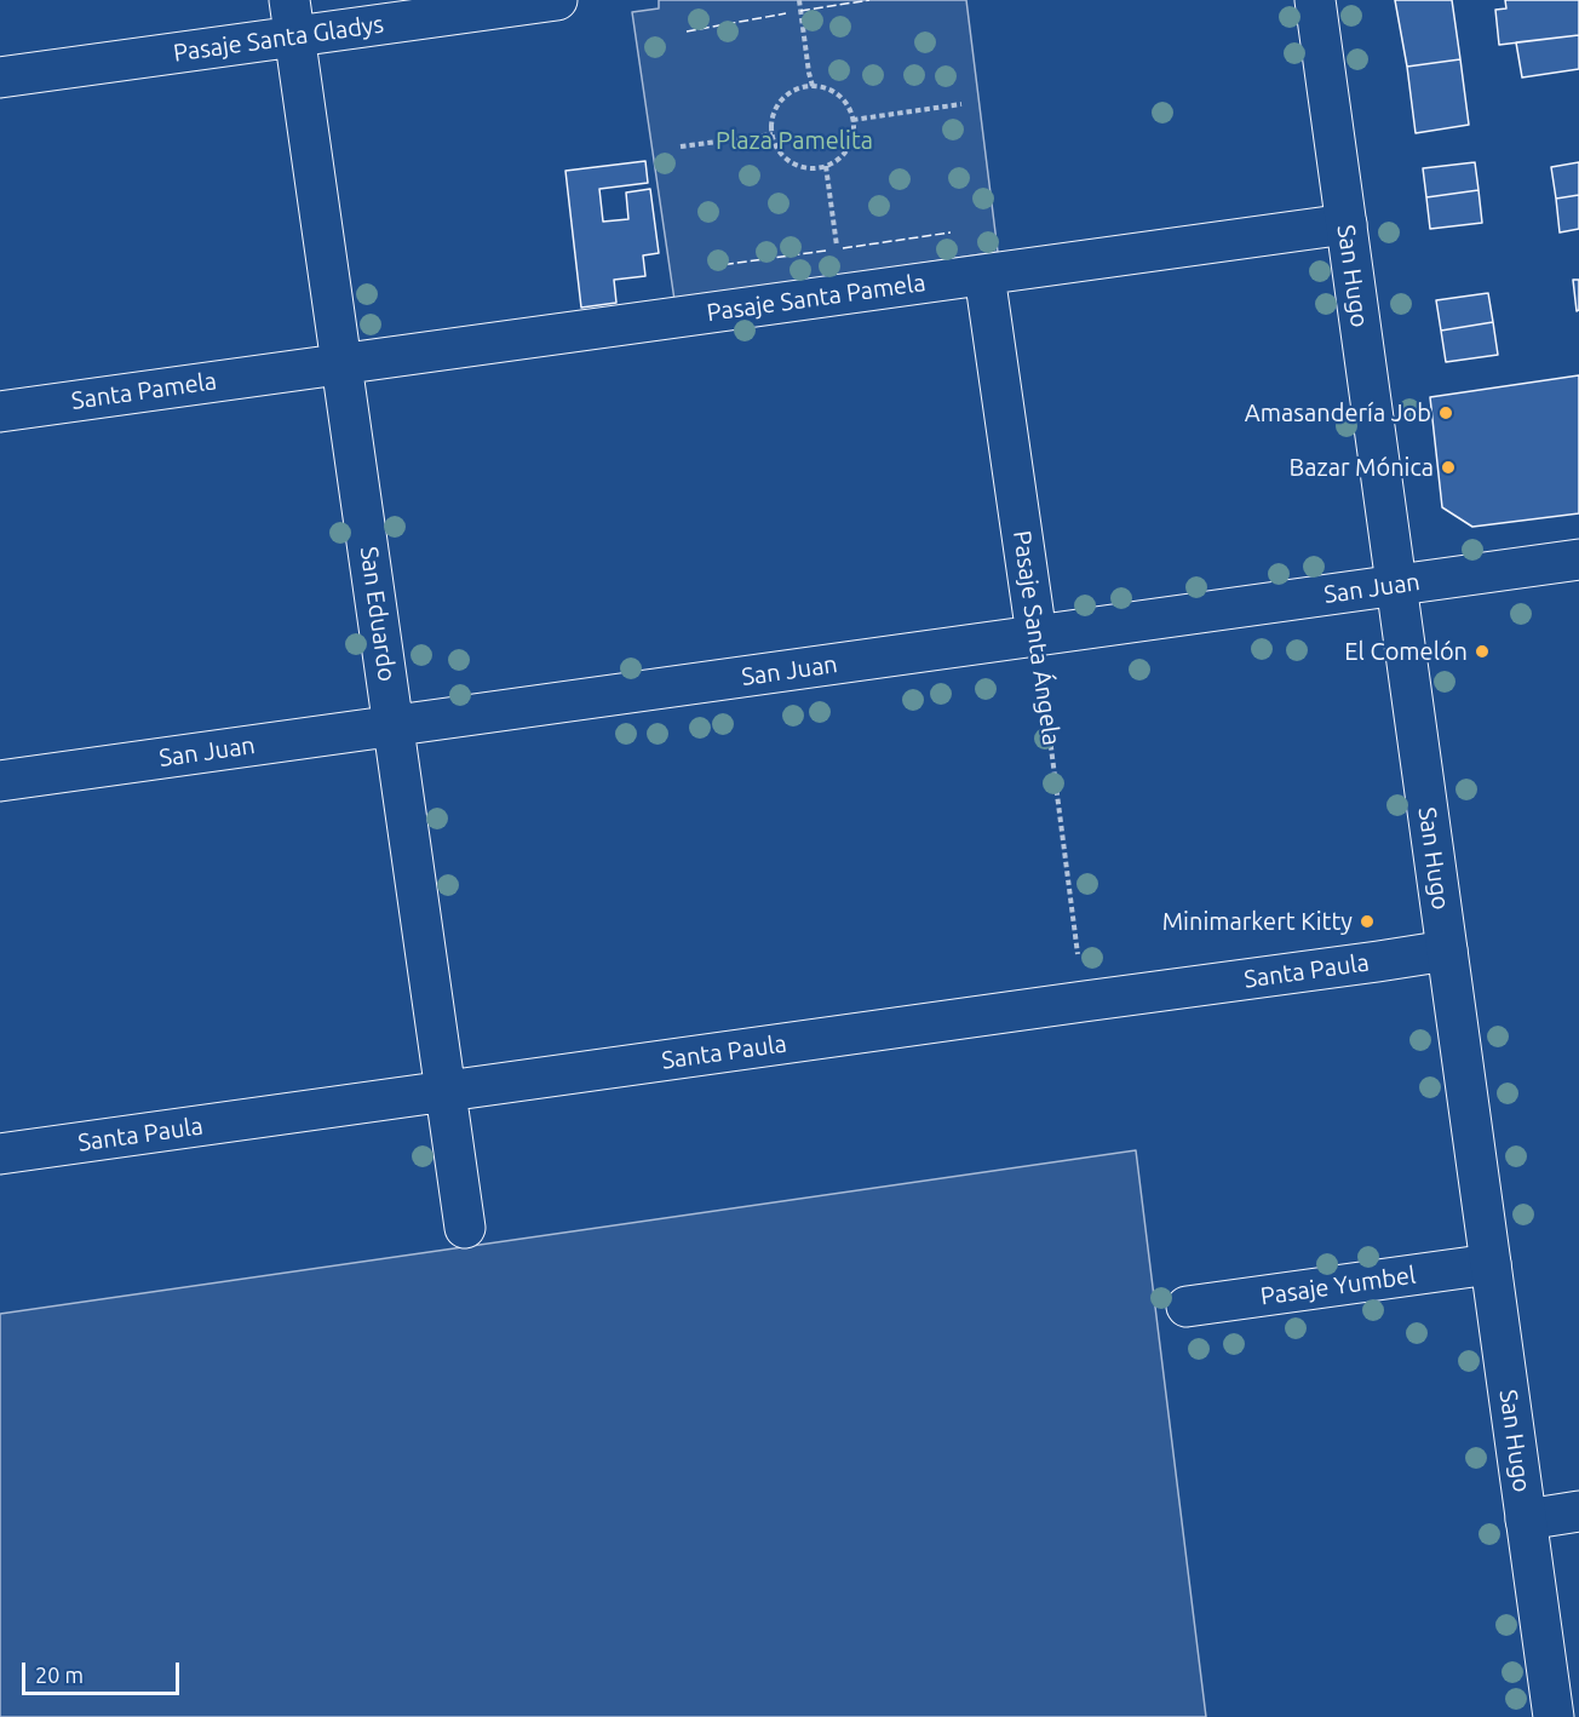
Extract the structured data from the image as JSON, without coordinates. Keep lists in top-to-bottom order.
{
  "streets": {
    "street": [
      "Pasaje Santa Gladys",
      "San Hugo",
      "Pasaje Santa Pamela",
      "Santa Pamela",
      "San Juan",
      "San Eduardo",
      "Pasaje Santa Ángela",
      "Santa Paula",
      "Pasaje Yumbel"
    ]
  },
  "crossings": [
    ["Pasaje Santa Gladys", "San Eduardo"],
    ["San Hugo", "Pasaje Santa Pamela"],
    ["San Hugo", "San Juan"],
    ["San Hugo", "Santa Paula"],
    ["San Hugo", "Pasaje Yumbel"],
    ["Pasaje Santa Pamela", "Santa Pamela"],
    ["Pasaje Santa Pamela", "San Eduardo"],
    ["Pasaje Santa Pamela", "Pasaje Santa Ángela"],
    ["San Juan", "San Eduardo"],
    ["San Juan", "Pasaje Santa Ángela"],
    ["San Eduardo", "Santa Paula"],
    ["Pasaje Santa Ángela", "Santa Paula"]
  ],
  "parks": ["Plaza Pamelita"],
  "places": [
    "Amasandería Job",
    "Bazar Mónica",
    "El Comelón",
    "Minimarkert Kitty"
  ],
  "scale_bar": "20 m"
}
